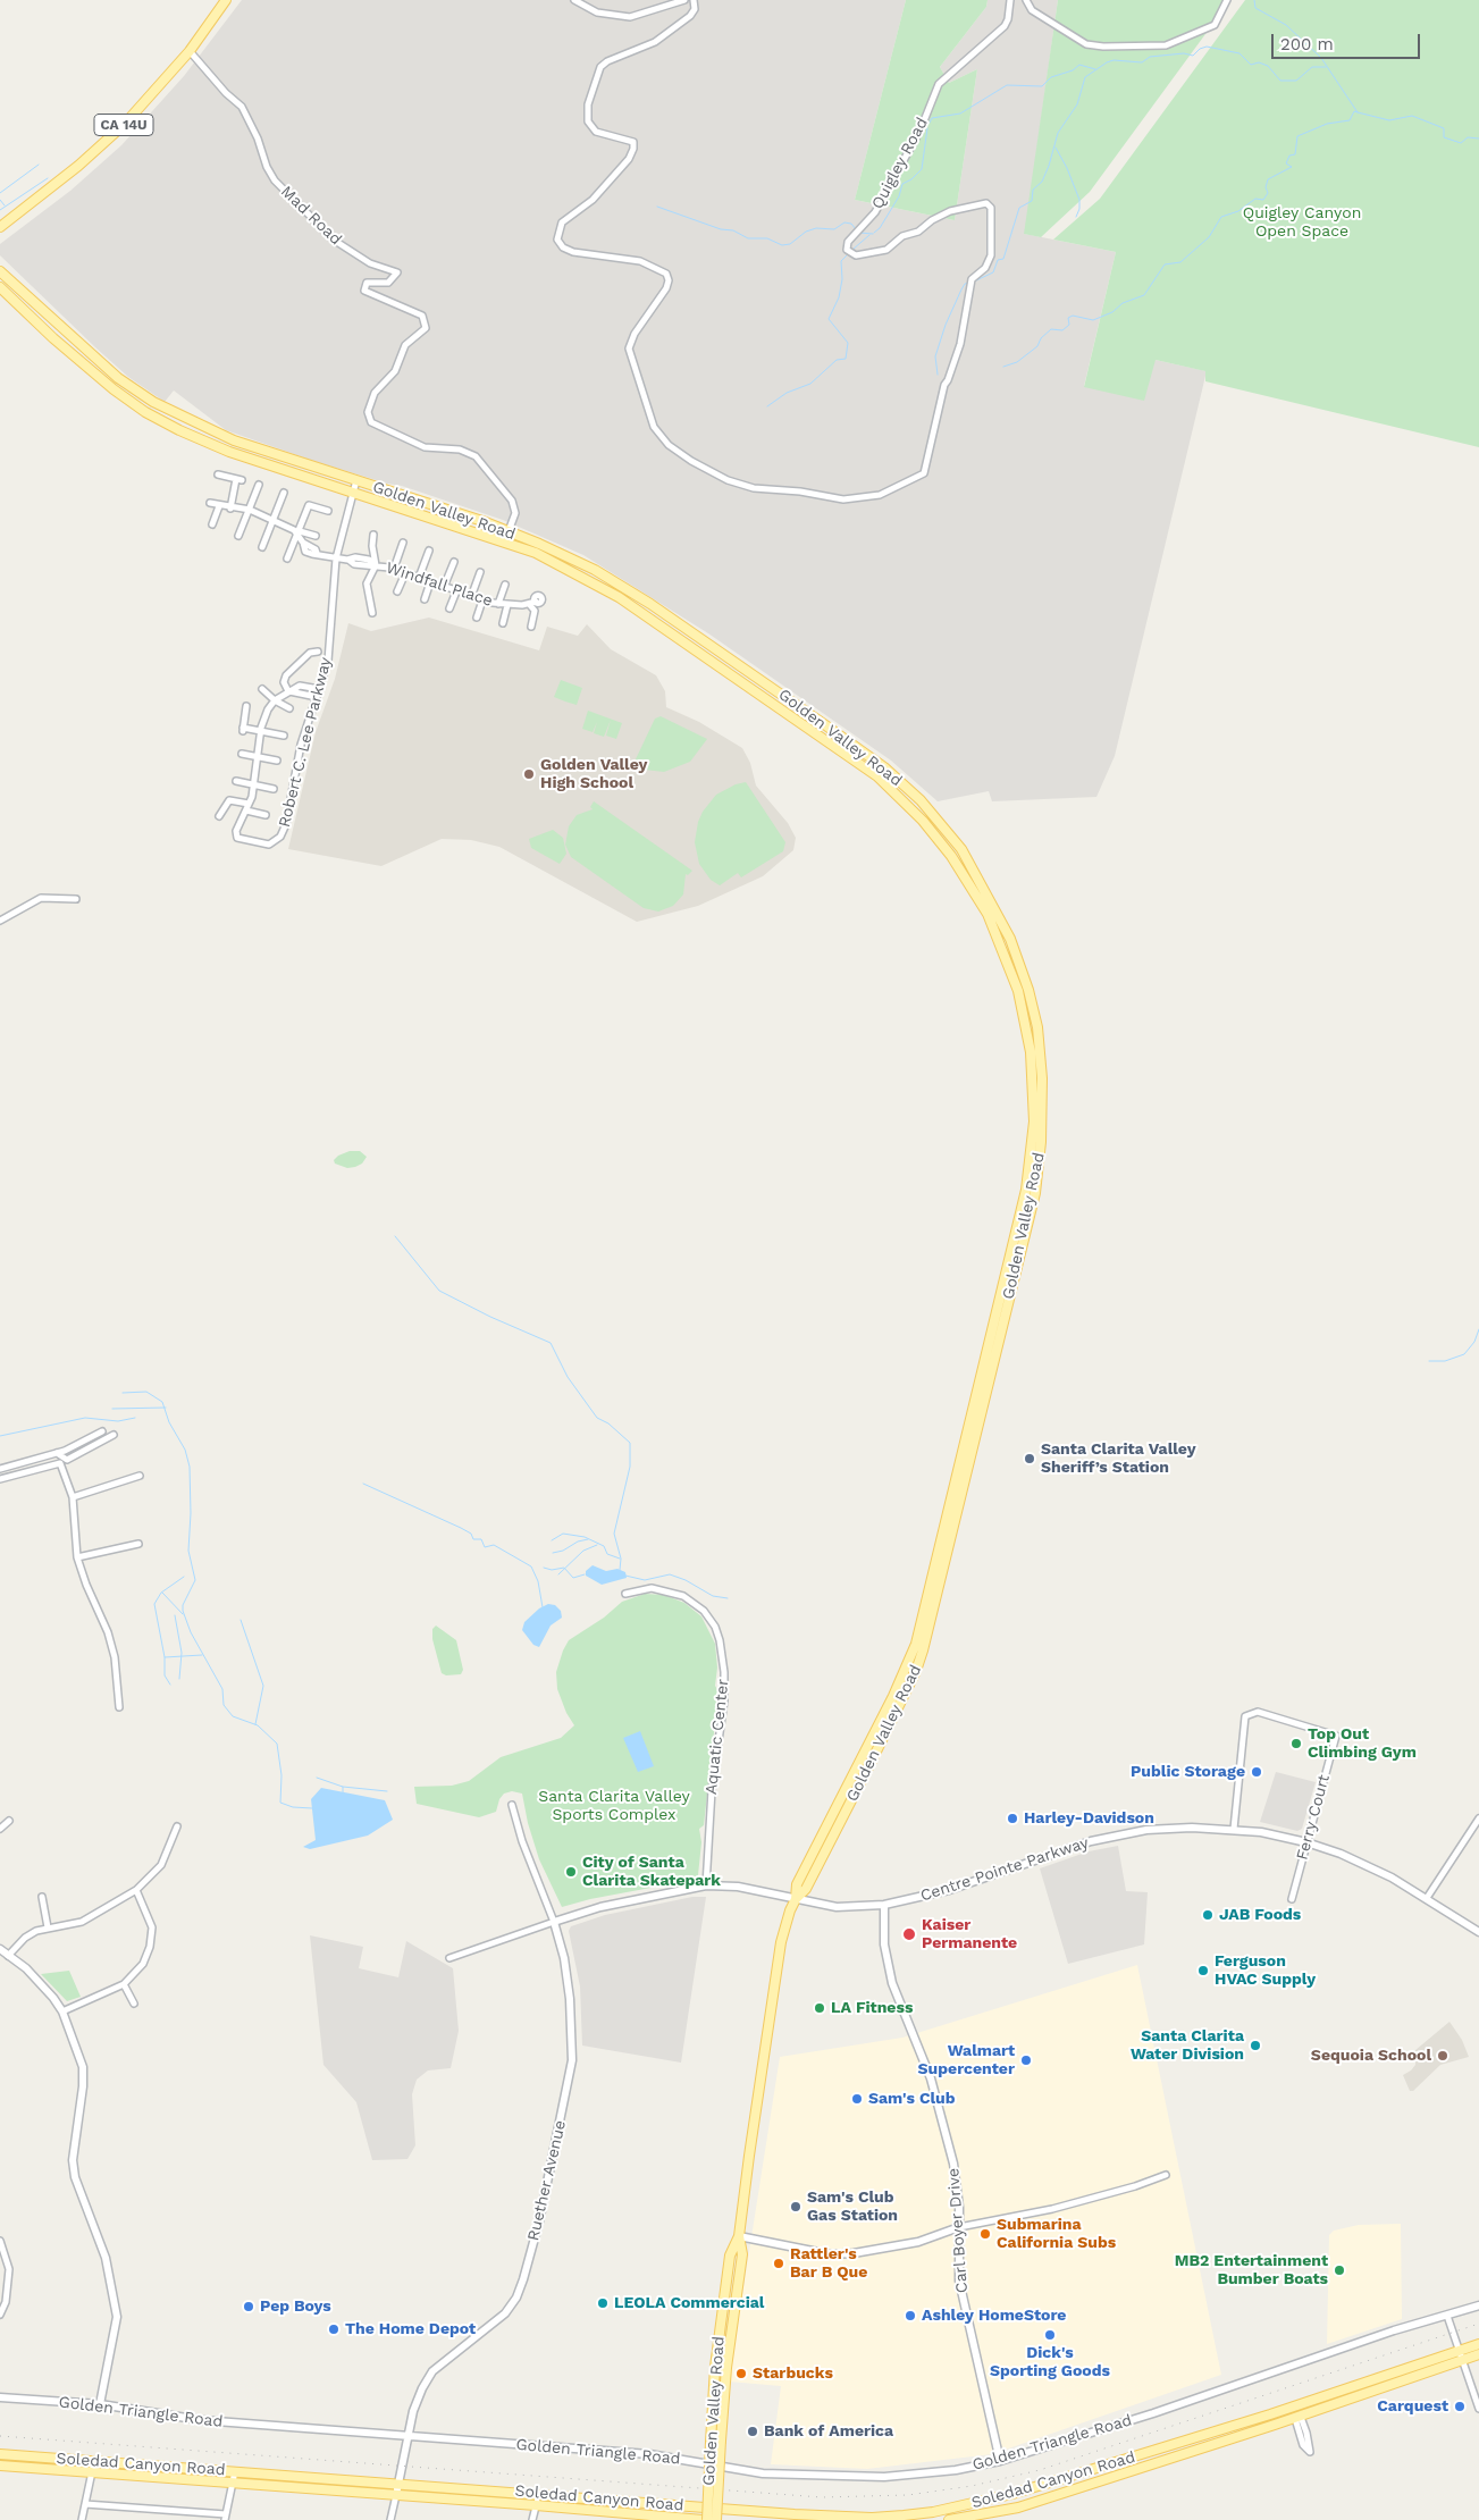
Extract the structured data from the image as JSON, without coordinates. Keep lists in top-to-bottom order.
{
  "streets": {
    "main road": ["CA 14U", "Golden Valley Road", "Soledad Canyon Road"],
    "street": [
      "Quigley Road",
      "Mad Road",
      "Windfall Place",
      "Robert C. Lee Parkway",
      "Aquatic Center",
      "Ferry Court",
      "Centre Pointe Parkway",
      "Ruether Avenue",
      "Carl Boyer Drive",
      "Golden Triangle Road"
    ]
  },
  "crossings": [
    ["CA 14U", "Mad Road"],
    ["Mad Road", "Golden Valley Road"],
    ["Golden Valley Road", "Robert C. Lee Parkway"],
    ["Golden Valley Road", "Centre Pointe Parkway"],
    ["Golden Valley Road", "Soledad Canyon Road"],
    ["Windfall Place", "Robert C. Lee Parkway"],
    ["Aquatic Center", "Centre Pointe Parkway"],
    ["Ferry Court", "Centre Pointe Parkway"],
    ["Centre Pointe Parkway", "Ruether Avenue"],
    ["Centre Pointe Parkway", "Carl Boyer Drive"],
    ["Ruether Avenue", "Golden Triangle Road"],
    ["Ruether Avenue", "Soledad Canyon Road"],
    ["Carl Boyer Drive", "Golden Triangle Road"]
  ],
  "parks": ["Quigley Canyon Open Space", "Santa Clarita Valley Sports Complex"],
  "places": [
    "Golden Valley High School",
    "Santa Clarita Valley Sheriff’s Station",
    "Top Out Climbing Gym",
    "Public Storage",
    "Harley-Davidson",
    "City of Santa Clarita Skatepark",
    "JAB Foods",
    "Kaiser Permanente",
    "Ferguson HVAC Supply",
    "LA Fitness",
    "Santa Clarita Water Division",
    "Sequoia School",
    "Walmart Supercenter",
    "Sam's Club",
    "Sam's Club Gas Station",
    "Submarina California Subs",
    "Rattler's Bar B Que",
    "MB2 Entertainment Bumber Boats",
    "LEOLA Commercial",
    "Pep Boys",
    "Ashley HomeStore",
    "The Home Depot",
    "Dick's Sporting Goods",
    "Starbucks",
    "Carquest",
    "Bank of America"
  ],
  "scale_bar": "200 m"
}
